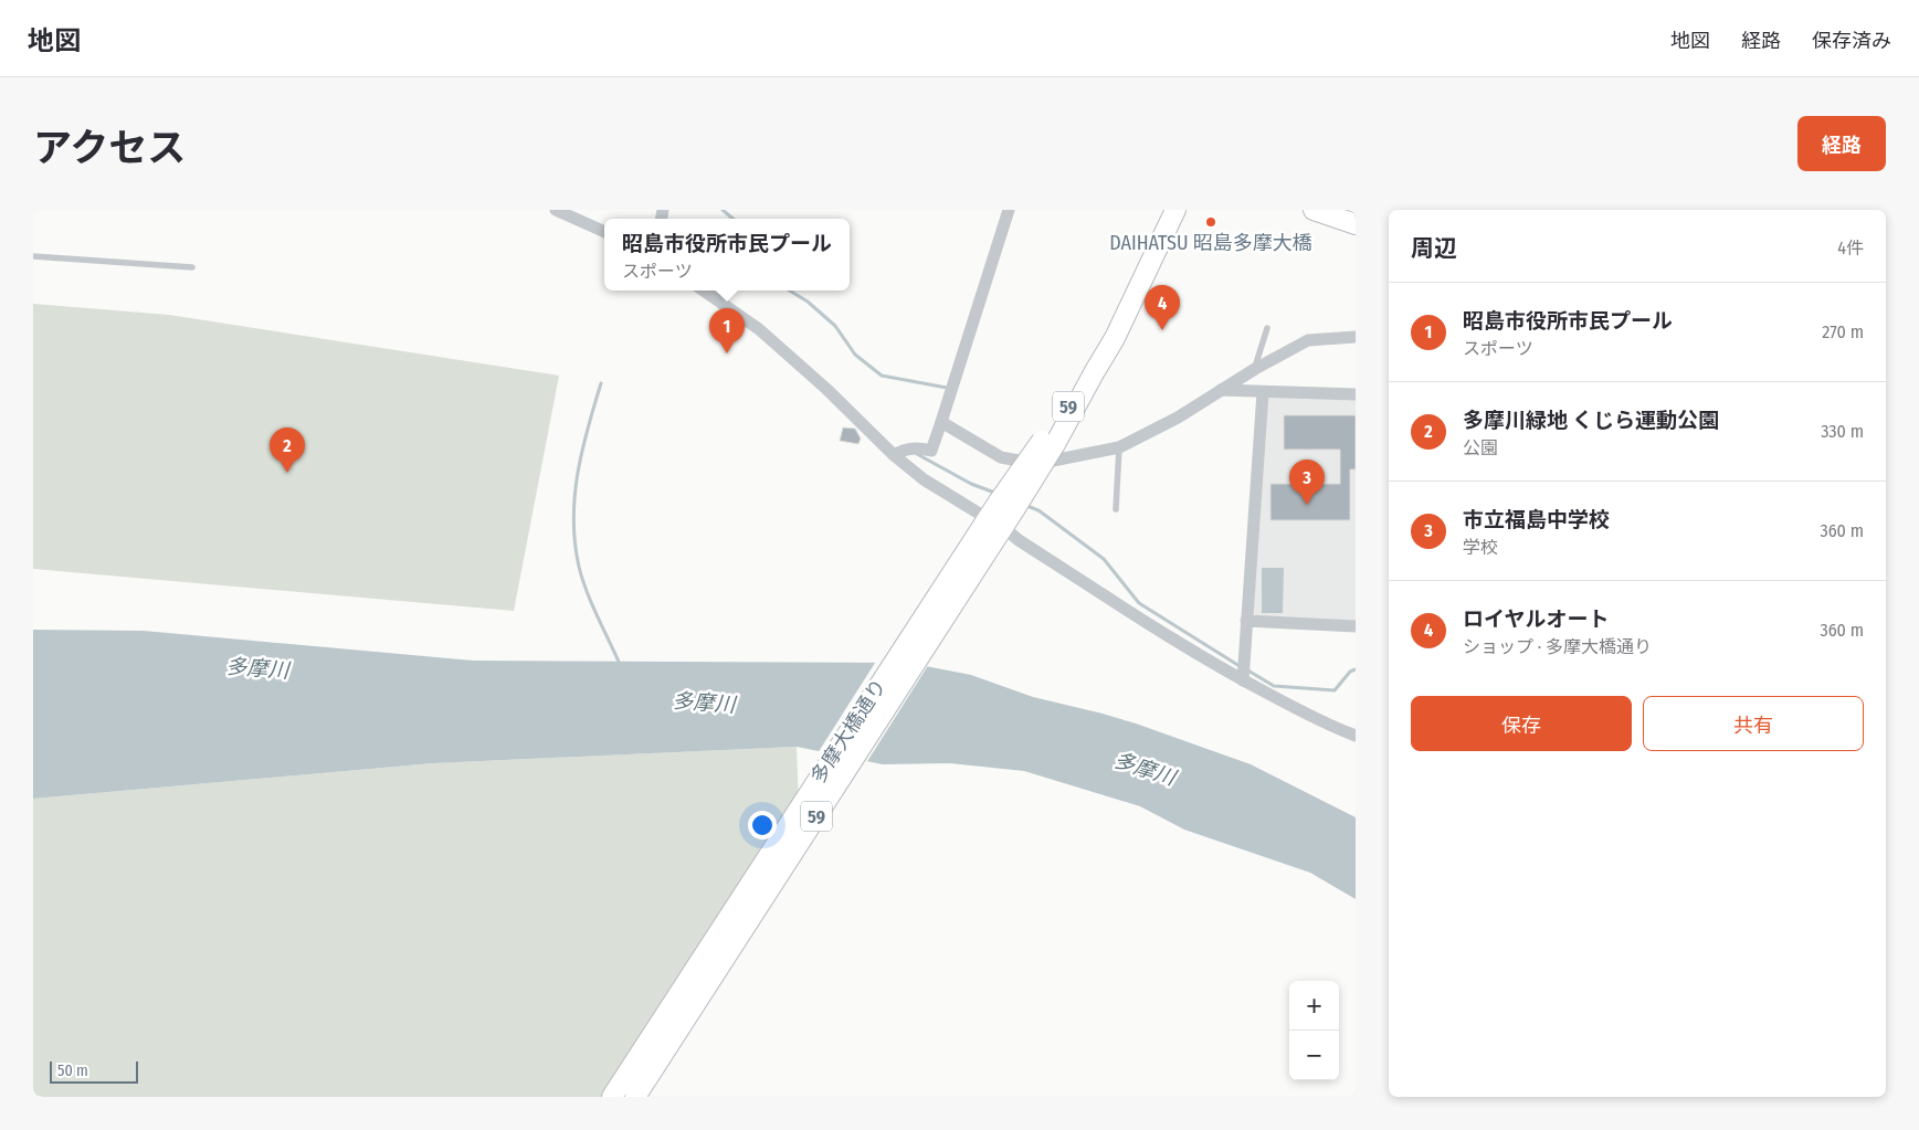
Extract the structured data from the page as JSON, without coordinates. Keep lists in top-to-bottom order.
{
  "streets": {
    "main road": ["59", "多摩大橋通り"]
  },
  "water": ["多摩川"],
  "places": ["DAIHATSU 昭島多摩大橋"],
  "scale_bar": "50 m",
  "page": {
    "header": "地図",
    "nav": ["地図", "経路", "保存済み"],
    "title": "アクセス",
    "buttons": [
      "経路",
      ["保存", "共有"]
    ],
    "heading": ["周辺", "4件"],
    "popup": ["昭島市役所市民プール", "スポーツ"],
    "list": [
      {
        "mark": "1",
        "name": "昭島市役所市民プール",
        "note": "スポーツ",
        "value": "270 m"
      },
      {
        "mark": "2",
        "name": "多摩川緑地 くじら運動公園",
        "note": "公園",
        "value": "330 m"
      },
      {
        "mark": "3",
        "name": "市立福島中学校",
        "note": "学校",
        "value": "360 m"
      },
      {
        "mark": "4",
        "name": "ロイヤルオート",
        "note": "ショップ · 多摩大橋通り",
        "value": "360 m"
      }
    ],
    "pins": [
      "4",
      "1",
      "2",
      "3"
    ],
    "map_buttons": ["+", "−"],
    "scale": "50 m"
  }
}
